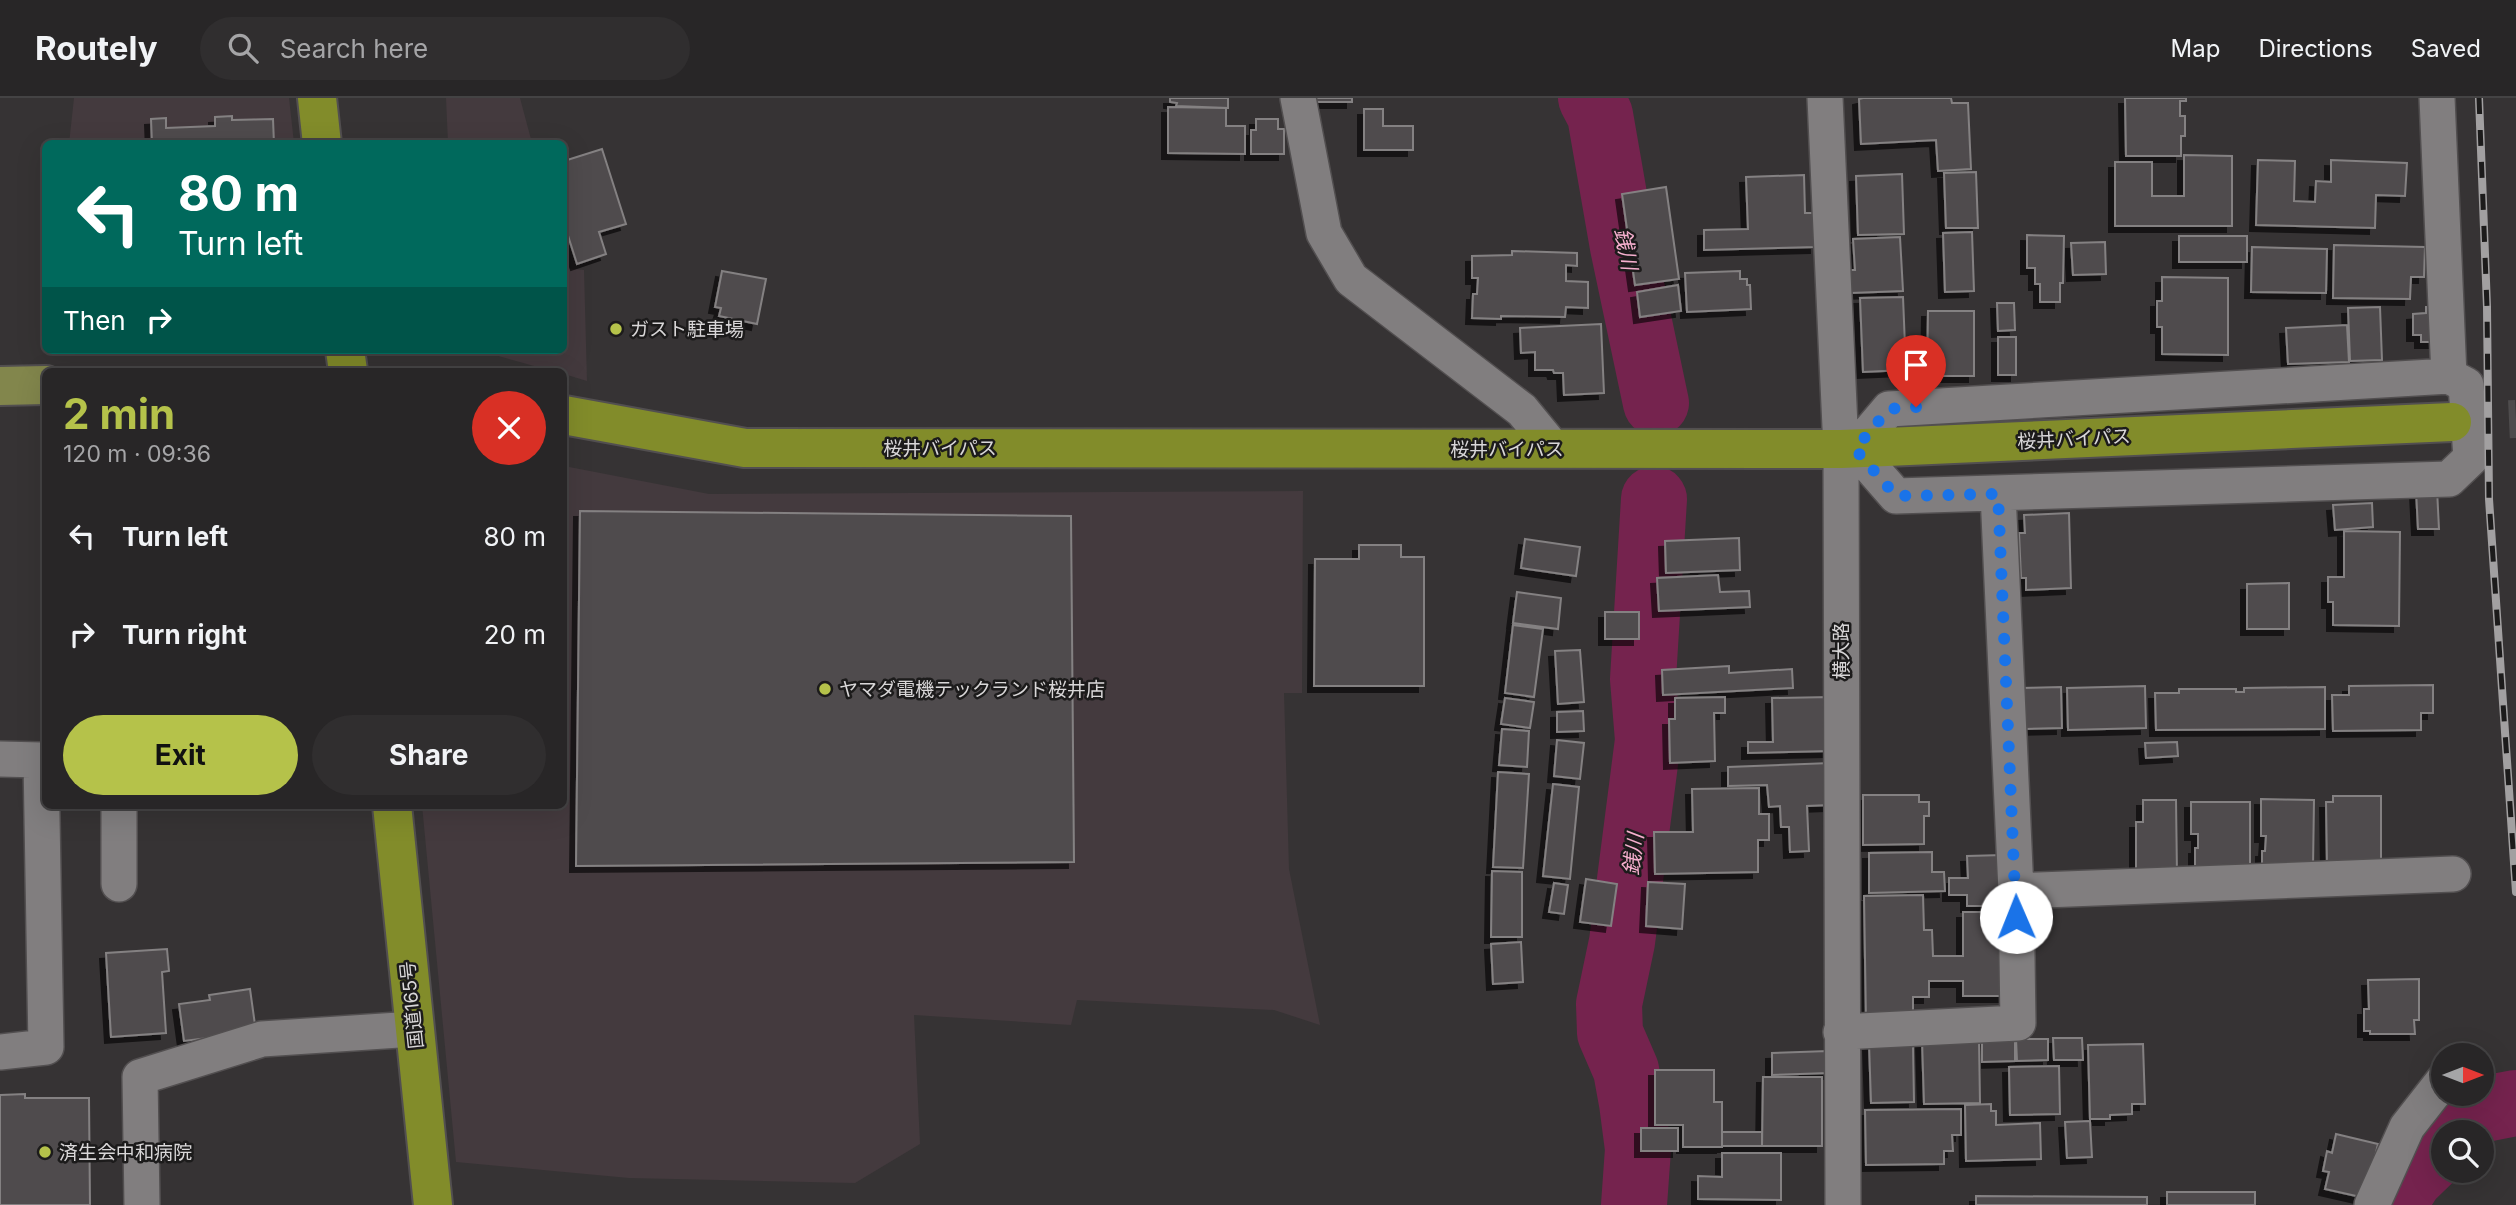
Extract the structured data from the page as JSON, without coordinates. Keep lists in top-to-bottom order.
{
  "streets": {
    "highway": ["桜井バイパス", "国道165号"],
    "street": ["横大路"]
  },
  "crossings": [
    ["桜井バイパス", "横大路"]
  ],
  "water": ["銭川"],
  "places": ["ガスト駐車場", "ヤマダ電機テックランド桜井店", "済生会中和病院"],
  "north": "right",
  "page": {
    "header": "Routely",
    "search": "Search here",
    "nav": ["Map", "Directions", "Saved"],
    "turn": ["80 m", "Turn left"],
    "then": "Then",
    "heading": ["2 min", "120 m · 09:36"],
    "list": [
      {
        "name": "Turn left",
        "value": "80 m"
      },
      {
        "name": "Turn right",
        "value": "20 m"
      }
    ],
    "buttons": ["Exit", "Share"]
  }
}
